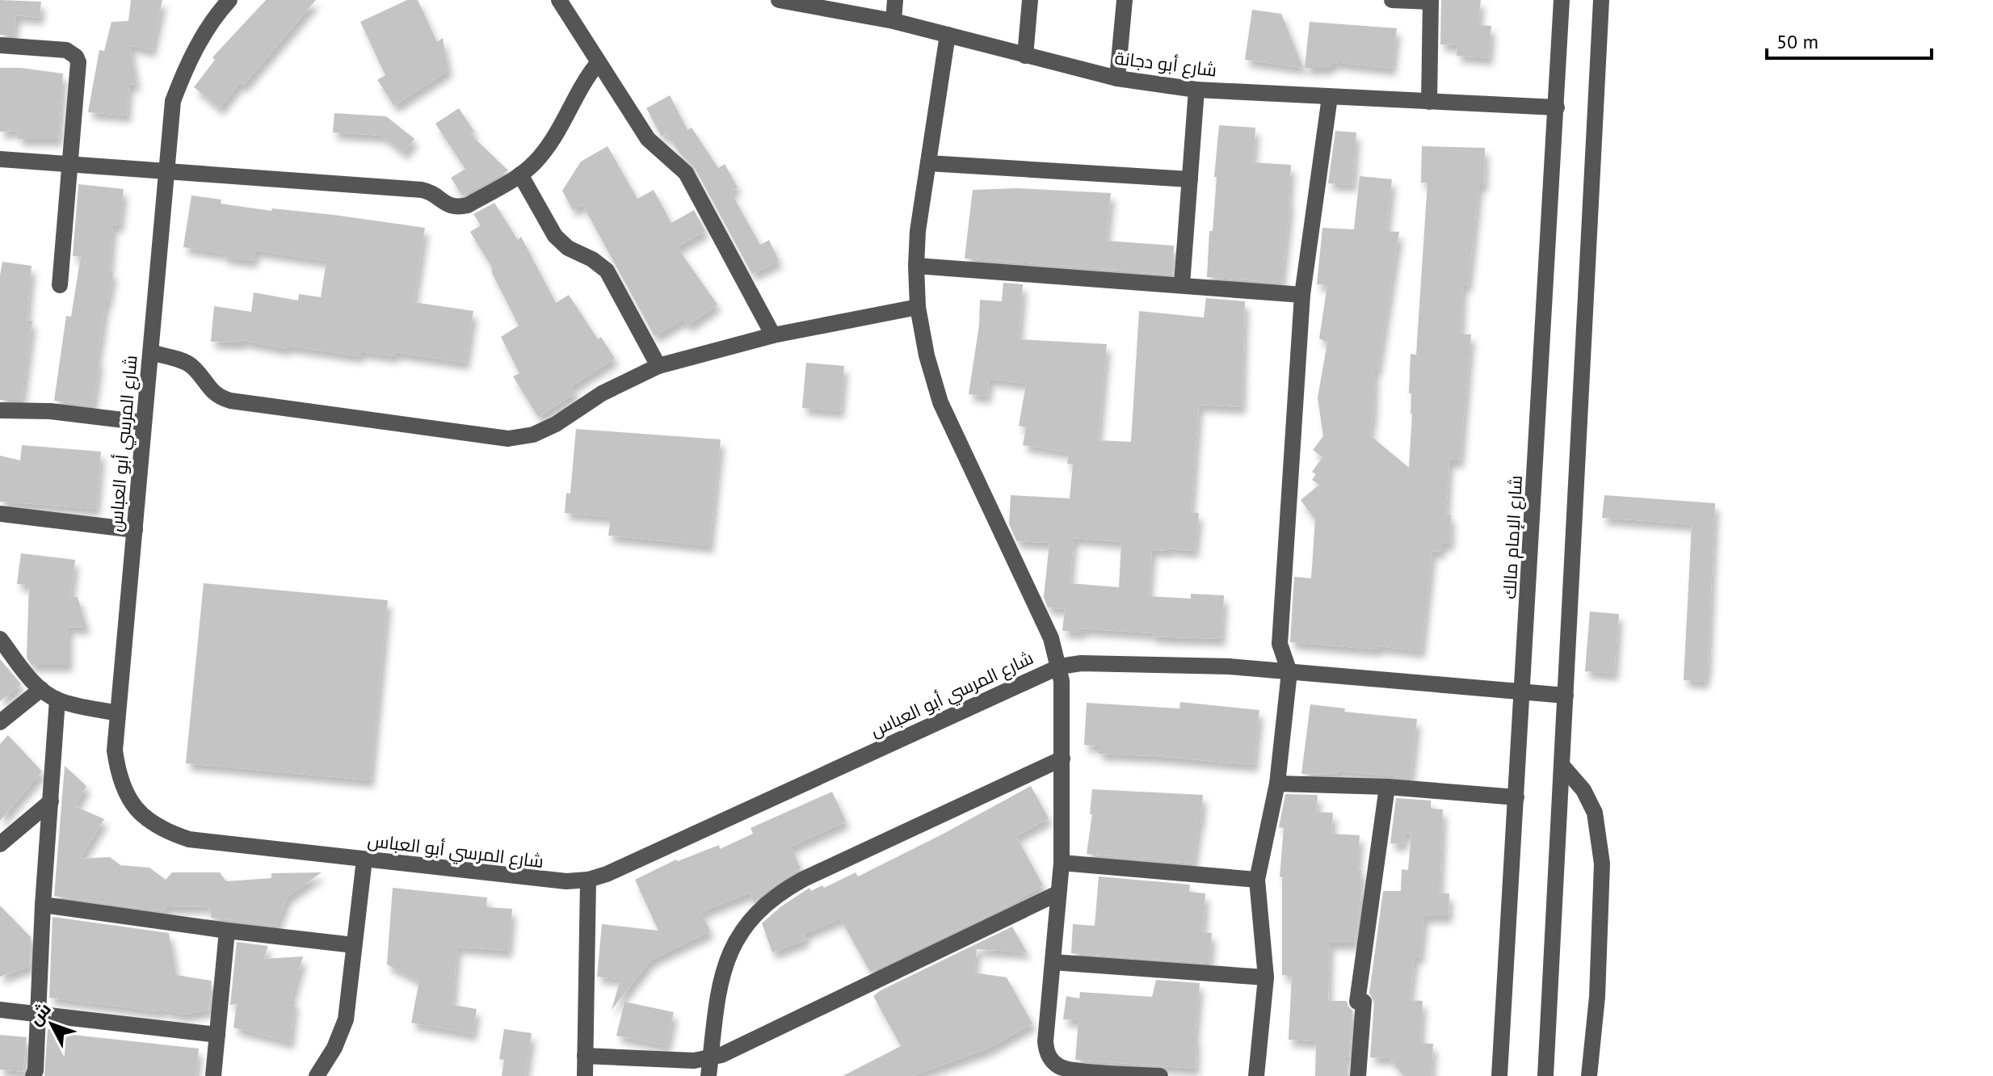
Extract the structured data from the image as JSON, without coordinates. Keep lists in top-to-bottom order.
{
  "streets": {
    "street": ["شارع أبو دجانة", "شارع المرسي أبو العباس", "شارع الإمام مالك"]
  },
  "crossings": [
    ["شارع أبو دجانة", "شارع الإمام مالك"],
    ["شارع المرسي أبو العباس", "شارع الإمام مالك"]
  ],
  "scale_bar": "50 m",
  "north": "top left"
}
